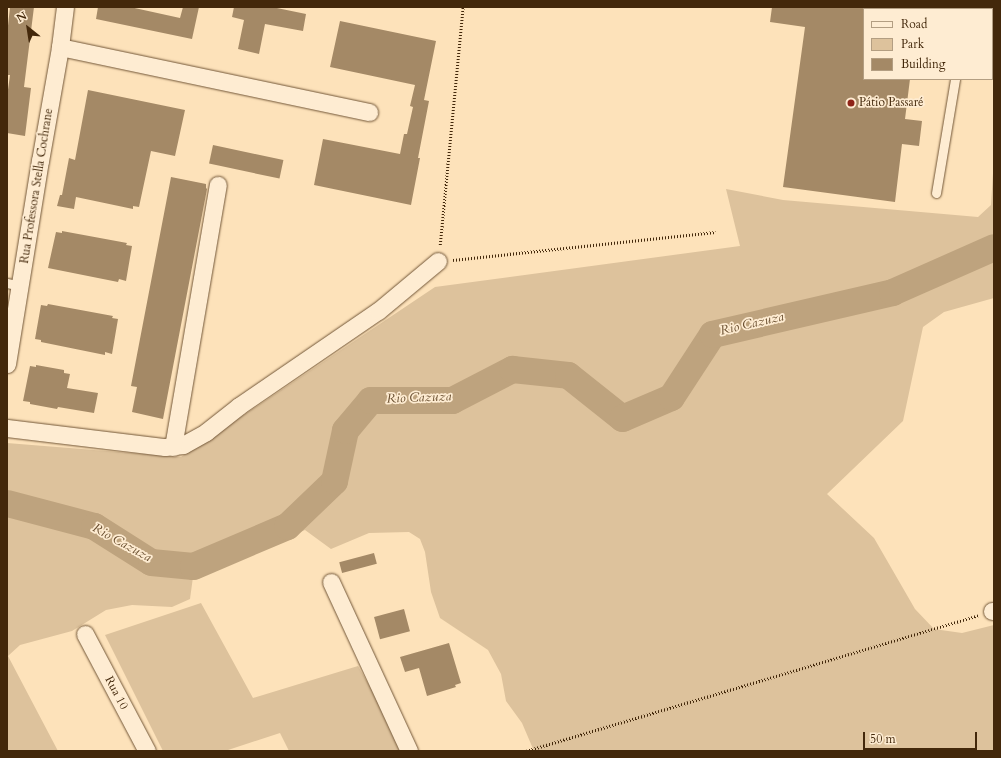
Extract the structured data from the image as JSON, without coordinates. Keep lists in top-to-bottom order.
{
  "streets": {
    "street": ["Rua Professora Stella Cochrane", "Rua 10"]
  },
  "water": ["Rio Cazuza"],
  "places": ["Pátio Passaré"],
  "legend": ["Road", "Park", "Building"],
  "scale_bar": "50 m",
  "north": "top left"
}
